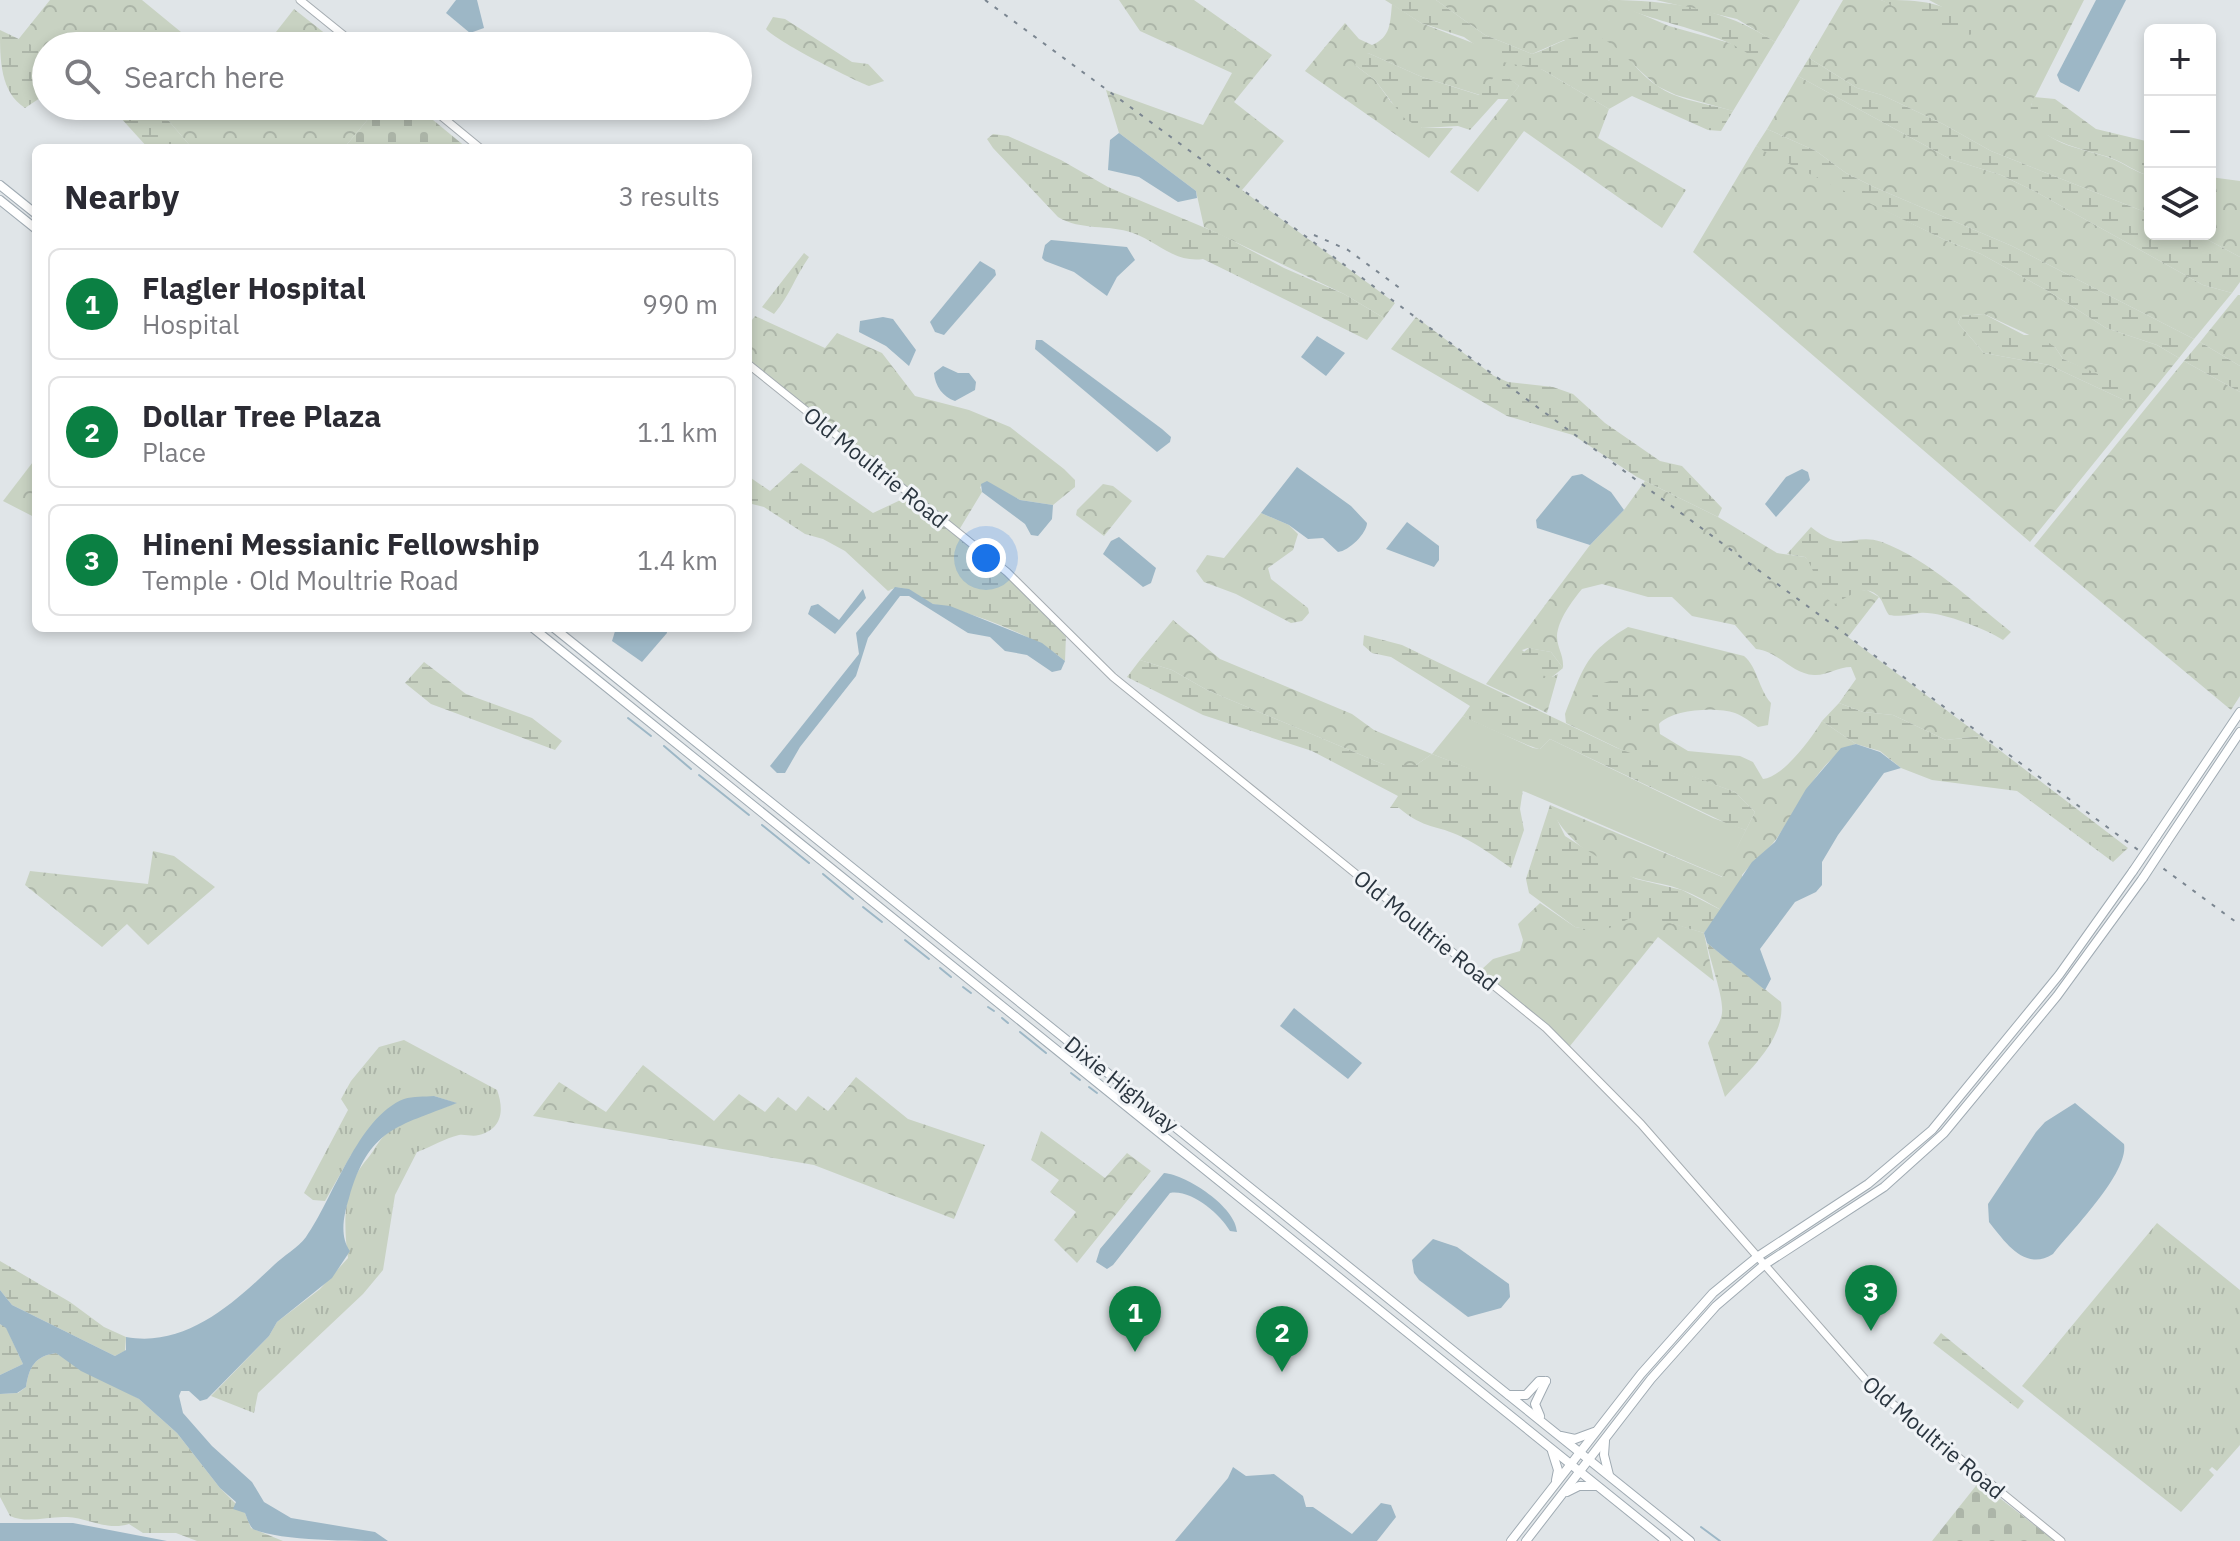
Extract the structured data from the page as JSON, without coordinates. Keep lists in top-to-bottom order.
{
  "streets": {
    "main road": ["Old Moultrie Road", "Dixie Highway"]
  },
  "page": {
    "map_buttons": ["+", "−"],
    "search": "Search here",
    "heading": ["Nearby", "3 results"],
    "list": [
      {
        "mark": "1",
        "name": "Flagler Hospital",
        "note": "Hospital",
        "value": "990 m"
      },
      {
        "mark": "2",
        "name": "Dollar Tree Plaza",
        "note": "Place",
        "value": "1.1 km"
      },
      {
        "mark": "3",
        "name": "Hineni Messianic Fellowship",
        "note": "Temple · Old Moultrie Road",
        "value": "1.4 km"
      }
    ],
    "pins": ["3", "1", "2"]
  }
}
